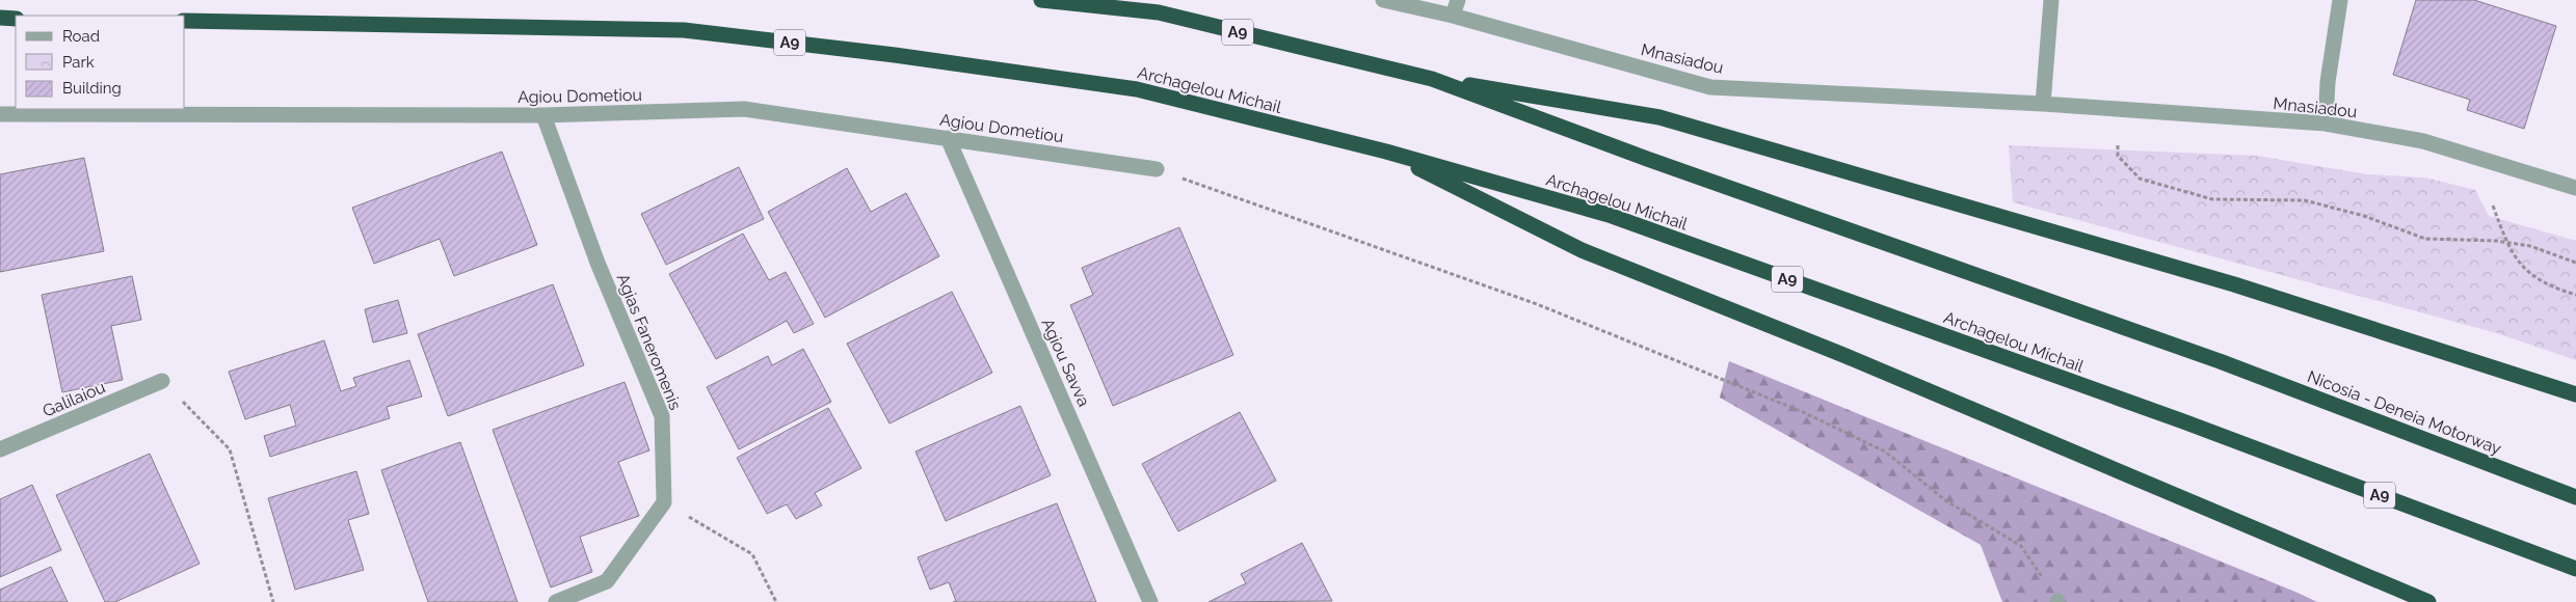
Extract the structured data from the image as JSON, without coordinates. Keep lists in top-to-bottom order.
{
  "streets": {
    "highway": ["A9", "Archagelou Michail", "Nicosia - Deneia Motorway"],
    "street": [
      "Mnasiadou",
      "Agiou Dometiou",
      "Agias Faneromenis",
      "Agiou Savva",
      "Galilaiou"
    ]
  },
  "crossings": [
    ["A9", "Nicosia - Deneia Motorway"],
    ["Agiou Dometiou", "Agias Faneromenis"],
    ["Agiou Dometiou", "Agiou Savva"]
  ],
  "legend": ["Road", "Park", "Building"]
}
